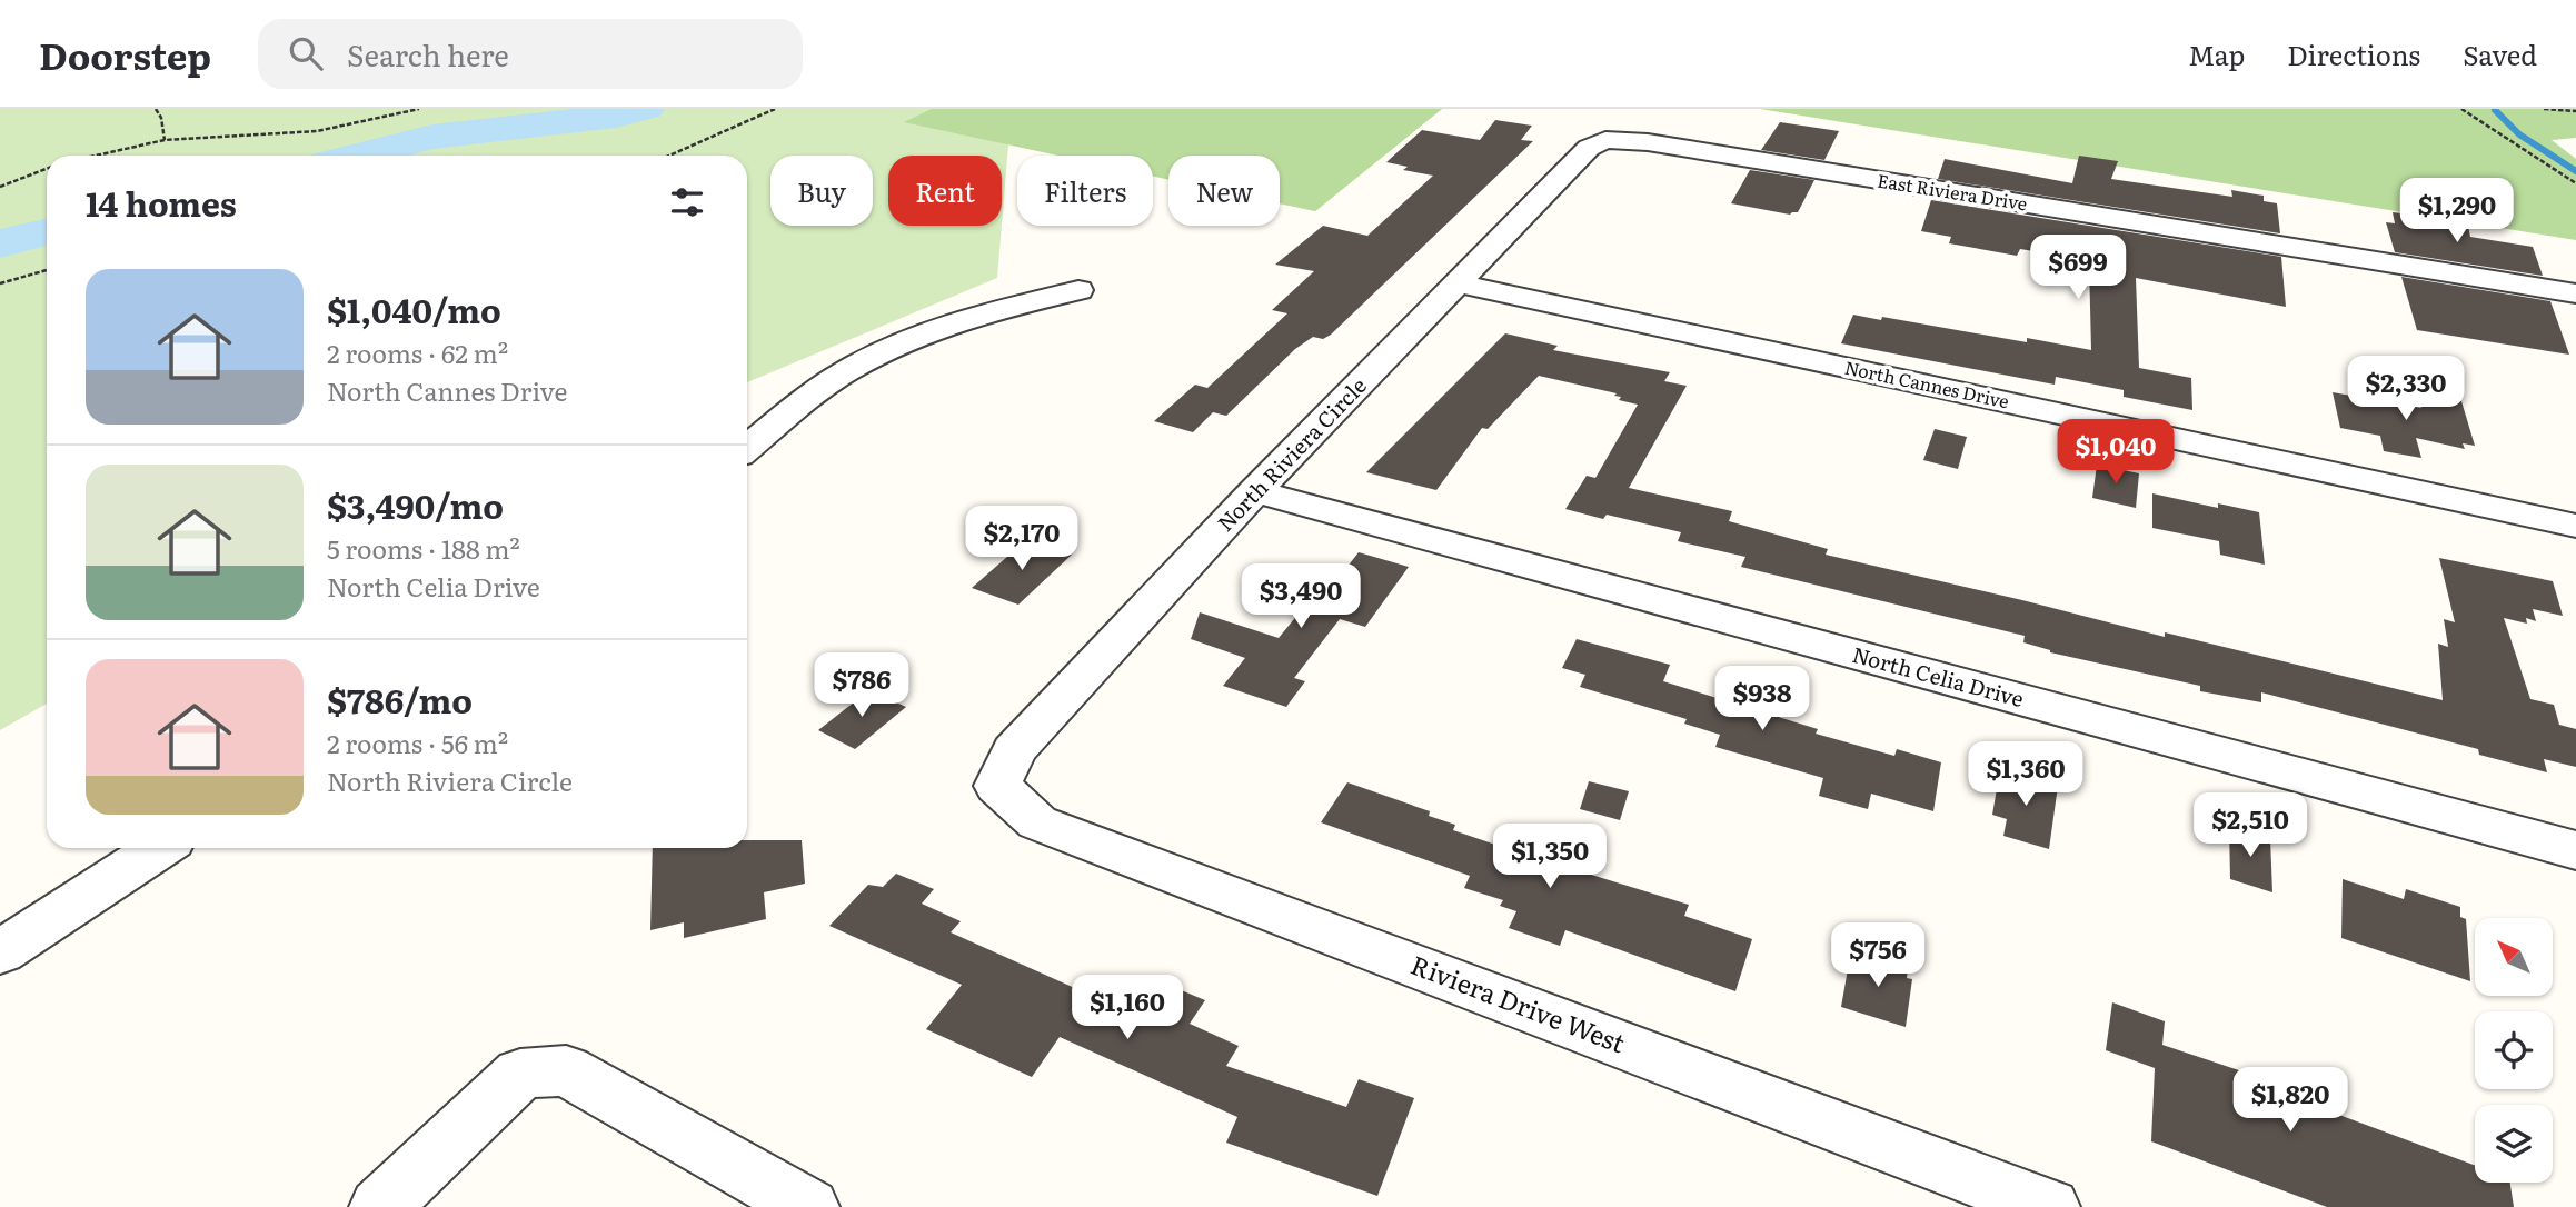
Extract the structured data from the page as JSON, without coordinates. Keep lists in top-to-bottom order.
{
  "streets": {
    "street": [
      "East Riviera Drive",
      "North Cannes Drive",
      "North Riviera Circle",
      "North Celia Drive",
      "Riviera Drive West"
    ]
  },
  "crossings": [
    ["East Riviera Drive", "North Riviera Circle"],
    ["North Cannes Drive", "North Riviera Circle"],
    ["North Riviera Circle", "North Celia Drive"],
    ["North Riviera Circle", "Riviera Drive West"]
  ],
  "north": "top left",
  "page": {
    "header": "Doorstep",
    "search": "Search here",
    "nav": ["Map", "Directions", "Saved"],
    "chip": [
      "Buy",
      "Rent",
      "Filters",
      "New"
    ],
    "heading": "14 homes",
    "price": [
      "$1,290",
      "$699",
      "$2,330",
      "$1,040",
      "$2,170",
      "$3,490",
      "$786",
      "$938",
      "$1,360",
      "$2,510",
      "$1,350",
      "$756",
      "$1,160",
      "$1,820"
    ],
    "list": [
      {
        "name": "$1,040/mo",
        "note": "2 rooms · 62 m² · North Cannes Drive"
      },
      {
        "name": "$3,490/mo",
        "note": "5 rooms · 188 m² · North Celia Drive"
      },
      {
        "name": "$786/mo",
        "note": "2 rooms · 56 m² · North Riviera Circle"
      }
    ]
  }
}
